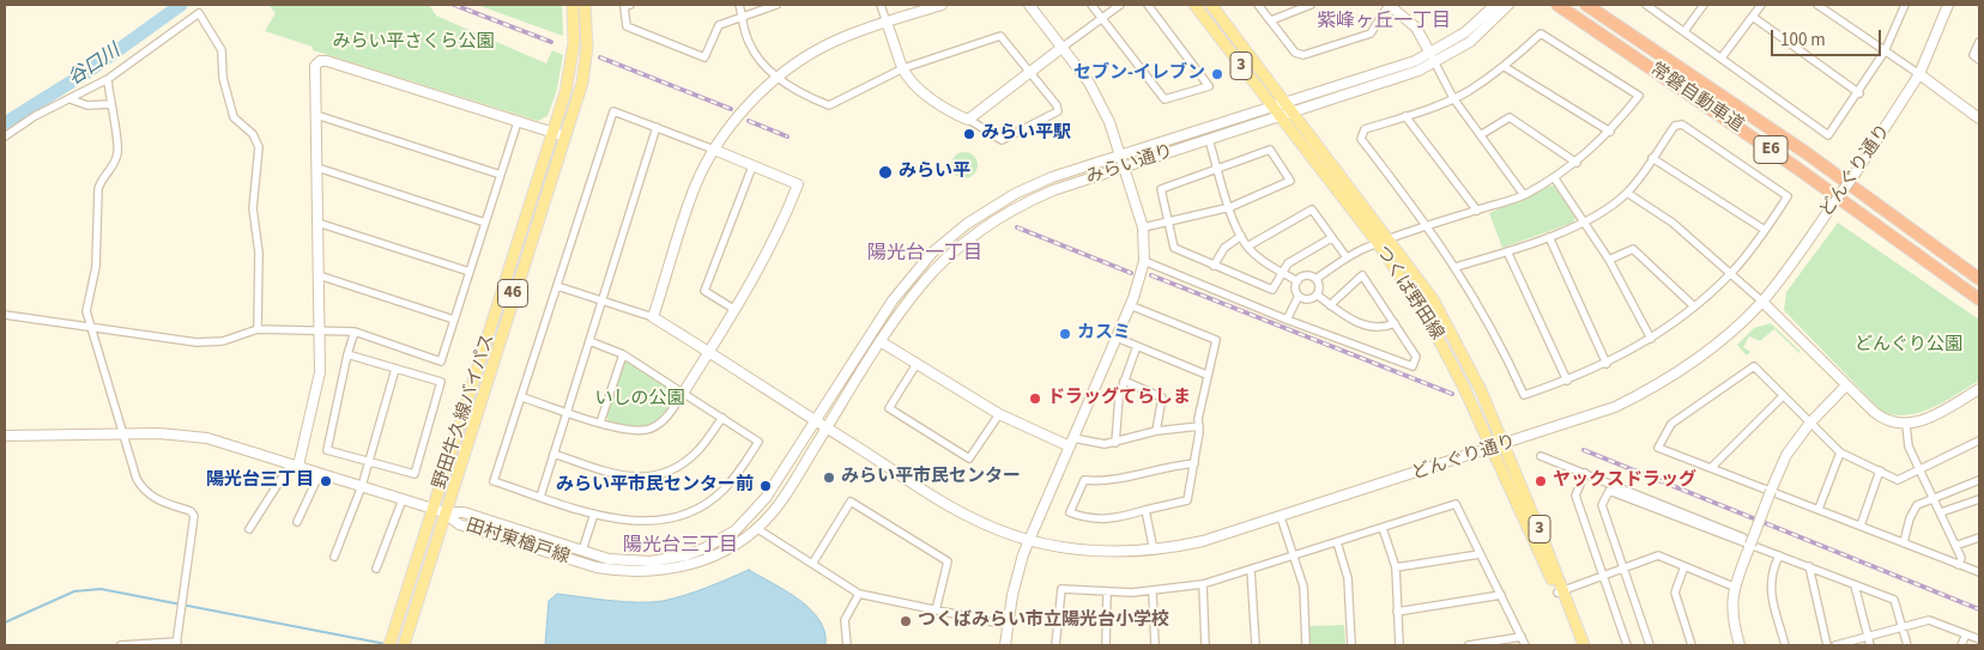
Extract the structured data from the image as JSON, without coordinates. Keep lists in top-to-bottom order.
{
  "streets": {
    "highway": ["常磐自動車道", "E6"],
    "main road": [
      "3",
      "46",
      "つくば野田線",
      "野田牛久線バイパス"
    ],
    "street": ["みらい通り", "どんぐり通り", "田村東楢戸線"]
  },
  "crossings": [
    ["みらい通り", "どんぐり通り"],
    ["みらい通り", "つくば野田線"],
    ["みらい通り", "田村東楢戸線"],
    ["どんぐり通り", "つくば野田線"],
    ["どんぐり通り", "田村東楢戸線"],
    ["野田牛久線バイパス", "田村東楢戸線"]
  ],
  "districts": ["紫峰ヶ丘一丁目", "陽光台一丁目", "陽光台三丁目"],
  "water": ["谷口川"],
  "parks": ["みらい平さくら公園", "どんぐり公園", "いしの公園"],
  "places": [
    "セブン-イレブン",
    "みらい平駅",
    "みらい平",
    "カスミ",
    "ドラッグてらしま",
    "みらい平市民センター",
    "陽光台三丁目",
    "ヤックスドラッグ",
    "みらい平市民センター前",
    "つくばみらい市立陽光台小学校"
  ],
  "scale_bar": "100 m"
}
